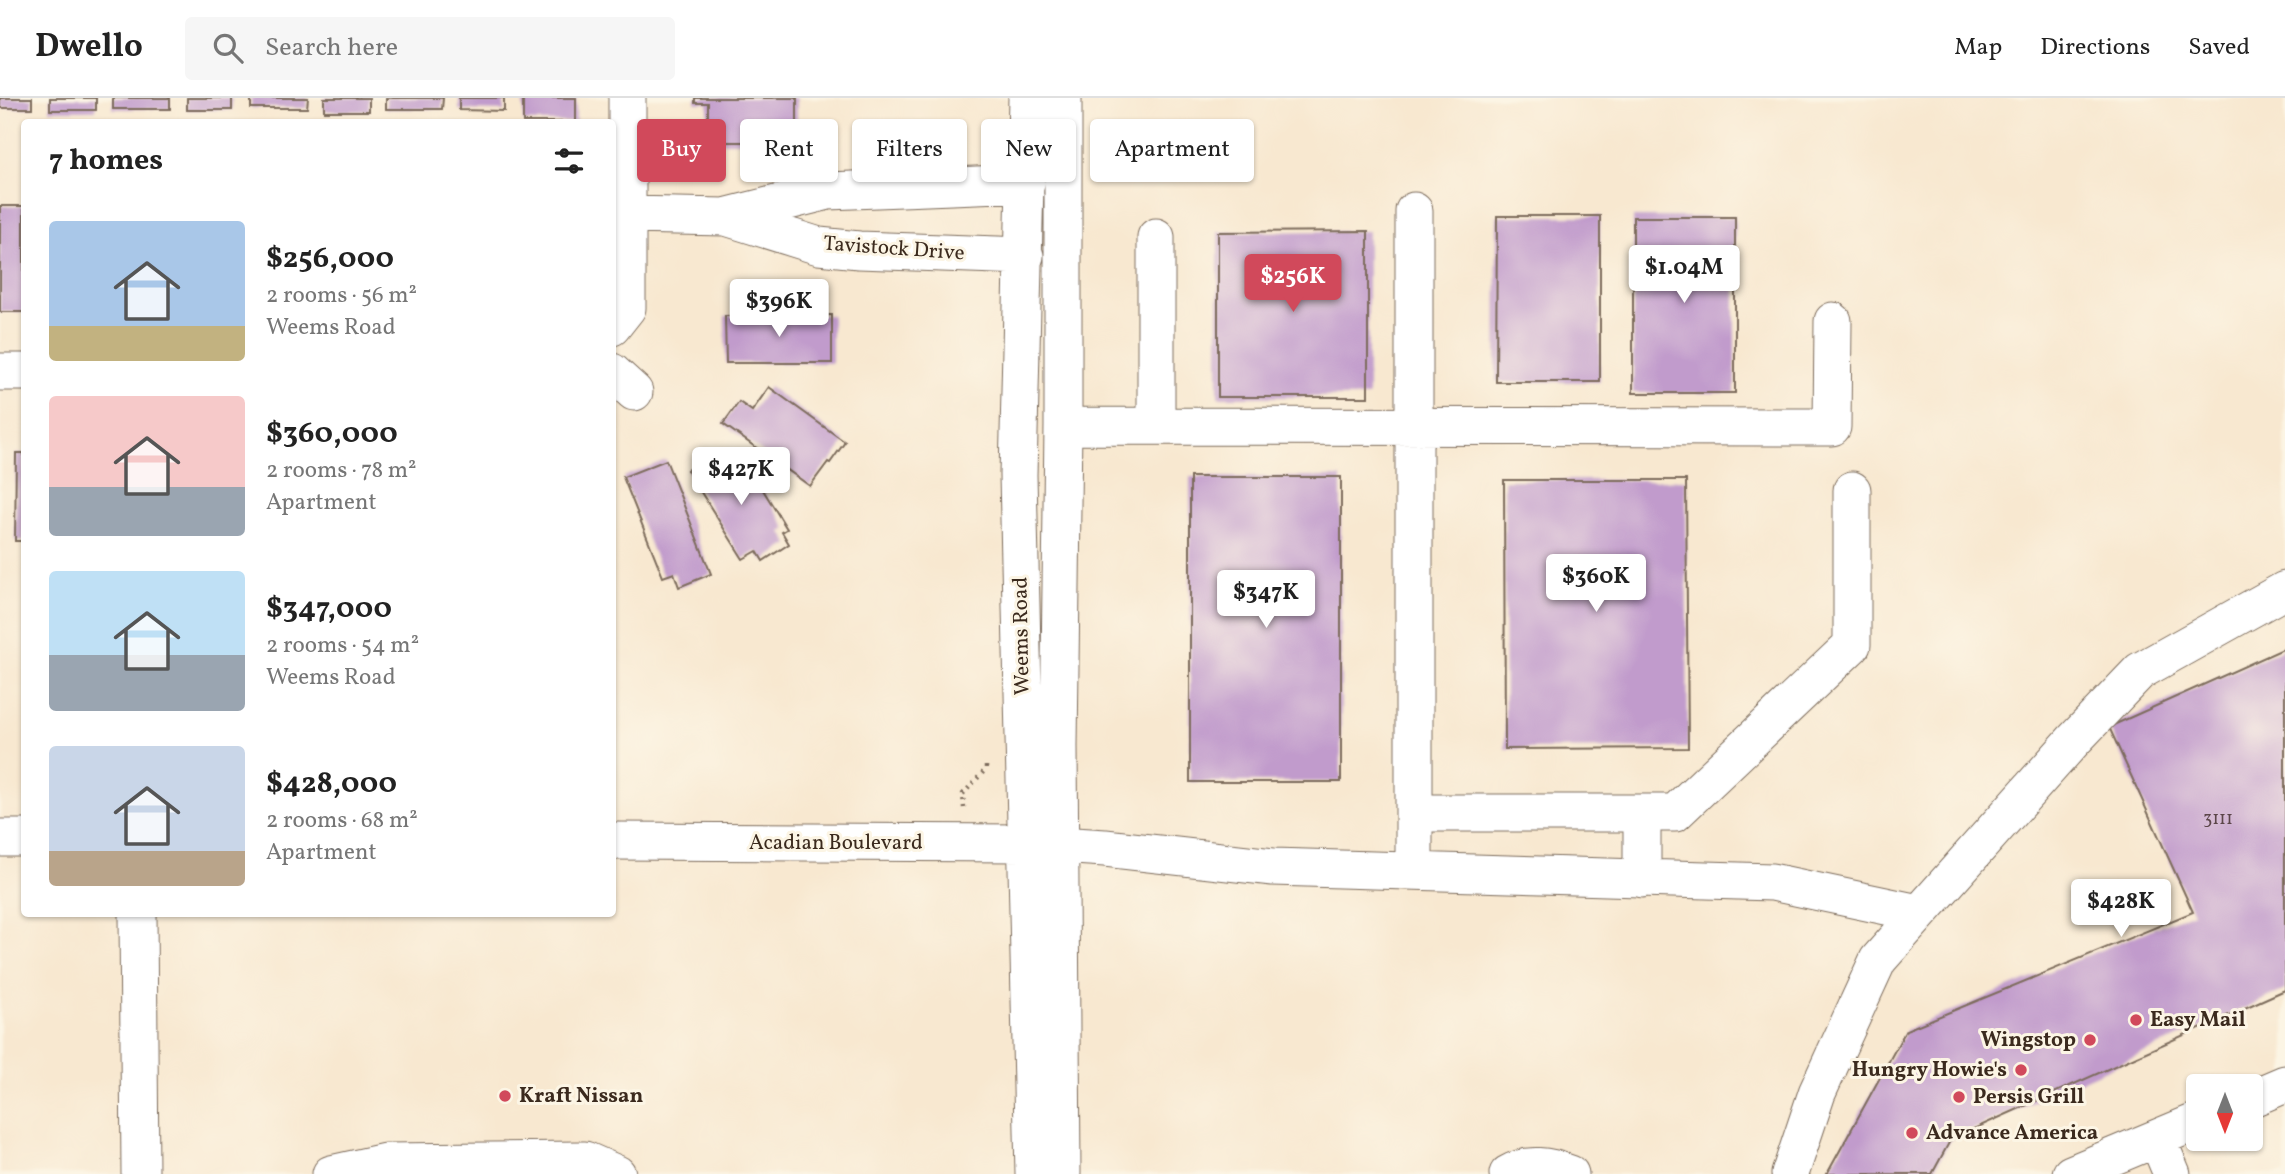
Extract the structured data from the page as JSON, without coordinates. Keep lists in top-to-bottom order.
{
  "streets": {
    "street": ["Tavistock Drive", "Weems Road", "Acadian Boulevard"]
  },
  "crossings": [
    ["Tavistock Drive", "Weems Road"],
    ["Weems Road", "Acadian Boulevard"]
  ],
  "places": [
    "Easy Mail",
    "Wingstop",
    "Hungry Howie's",
    "Kraft Nissan",
    "Persis Grill",
    "Advance America"
  ],
  "house_numbers": ["3111"],
  "north": "bottom",
  "page": {
    "header": "Dwello",
    "search": "Search here",
    "nav": ["Map", "Directions", "Saved"],
    "chip": [
      "Buy",
      "Rent",
      "Filters",
      "New",
      "Apartment"
    ],
    "heading": "7 homes",
    "list": [
      {
        "name": "$256,000",
        "note": "2 rooms · 56 m² · Weems Road"
      },
      {
        "name": "$360,000",
        "note": "2 rooms · 78 m² · Apartment"
      },
      {
        "name": "$347,000",
        "note": "2 rooms · 54 m² · Weems Road"
      },
      {
        "name": "$428,000",
        "note": "2 rooms · 68 m² · Apartment"
      }
    ],
    "price": [
      "$1.04M",
      "$256K",
      "$396K",
      "$427K",
      "$360K",
      "$347K",
      "$428K"
    ]
  }
}
